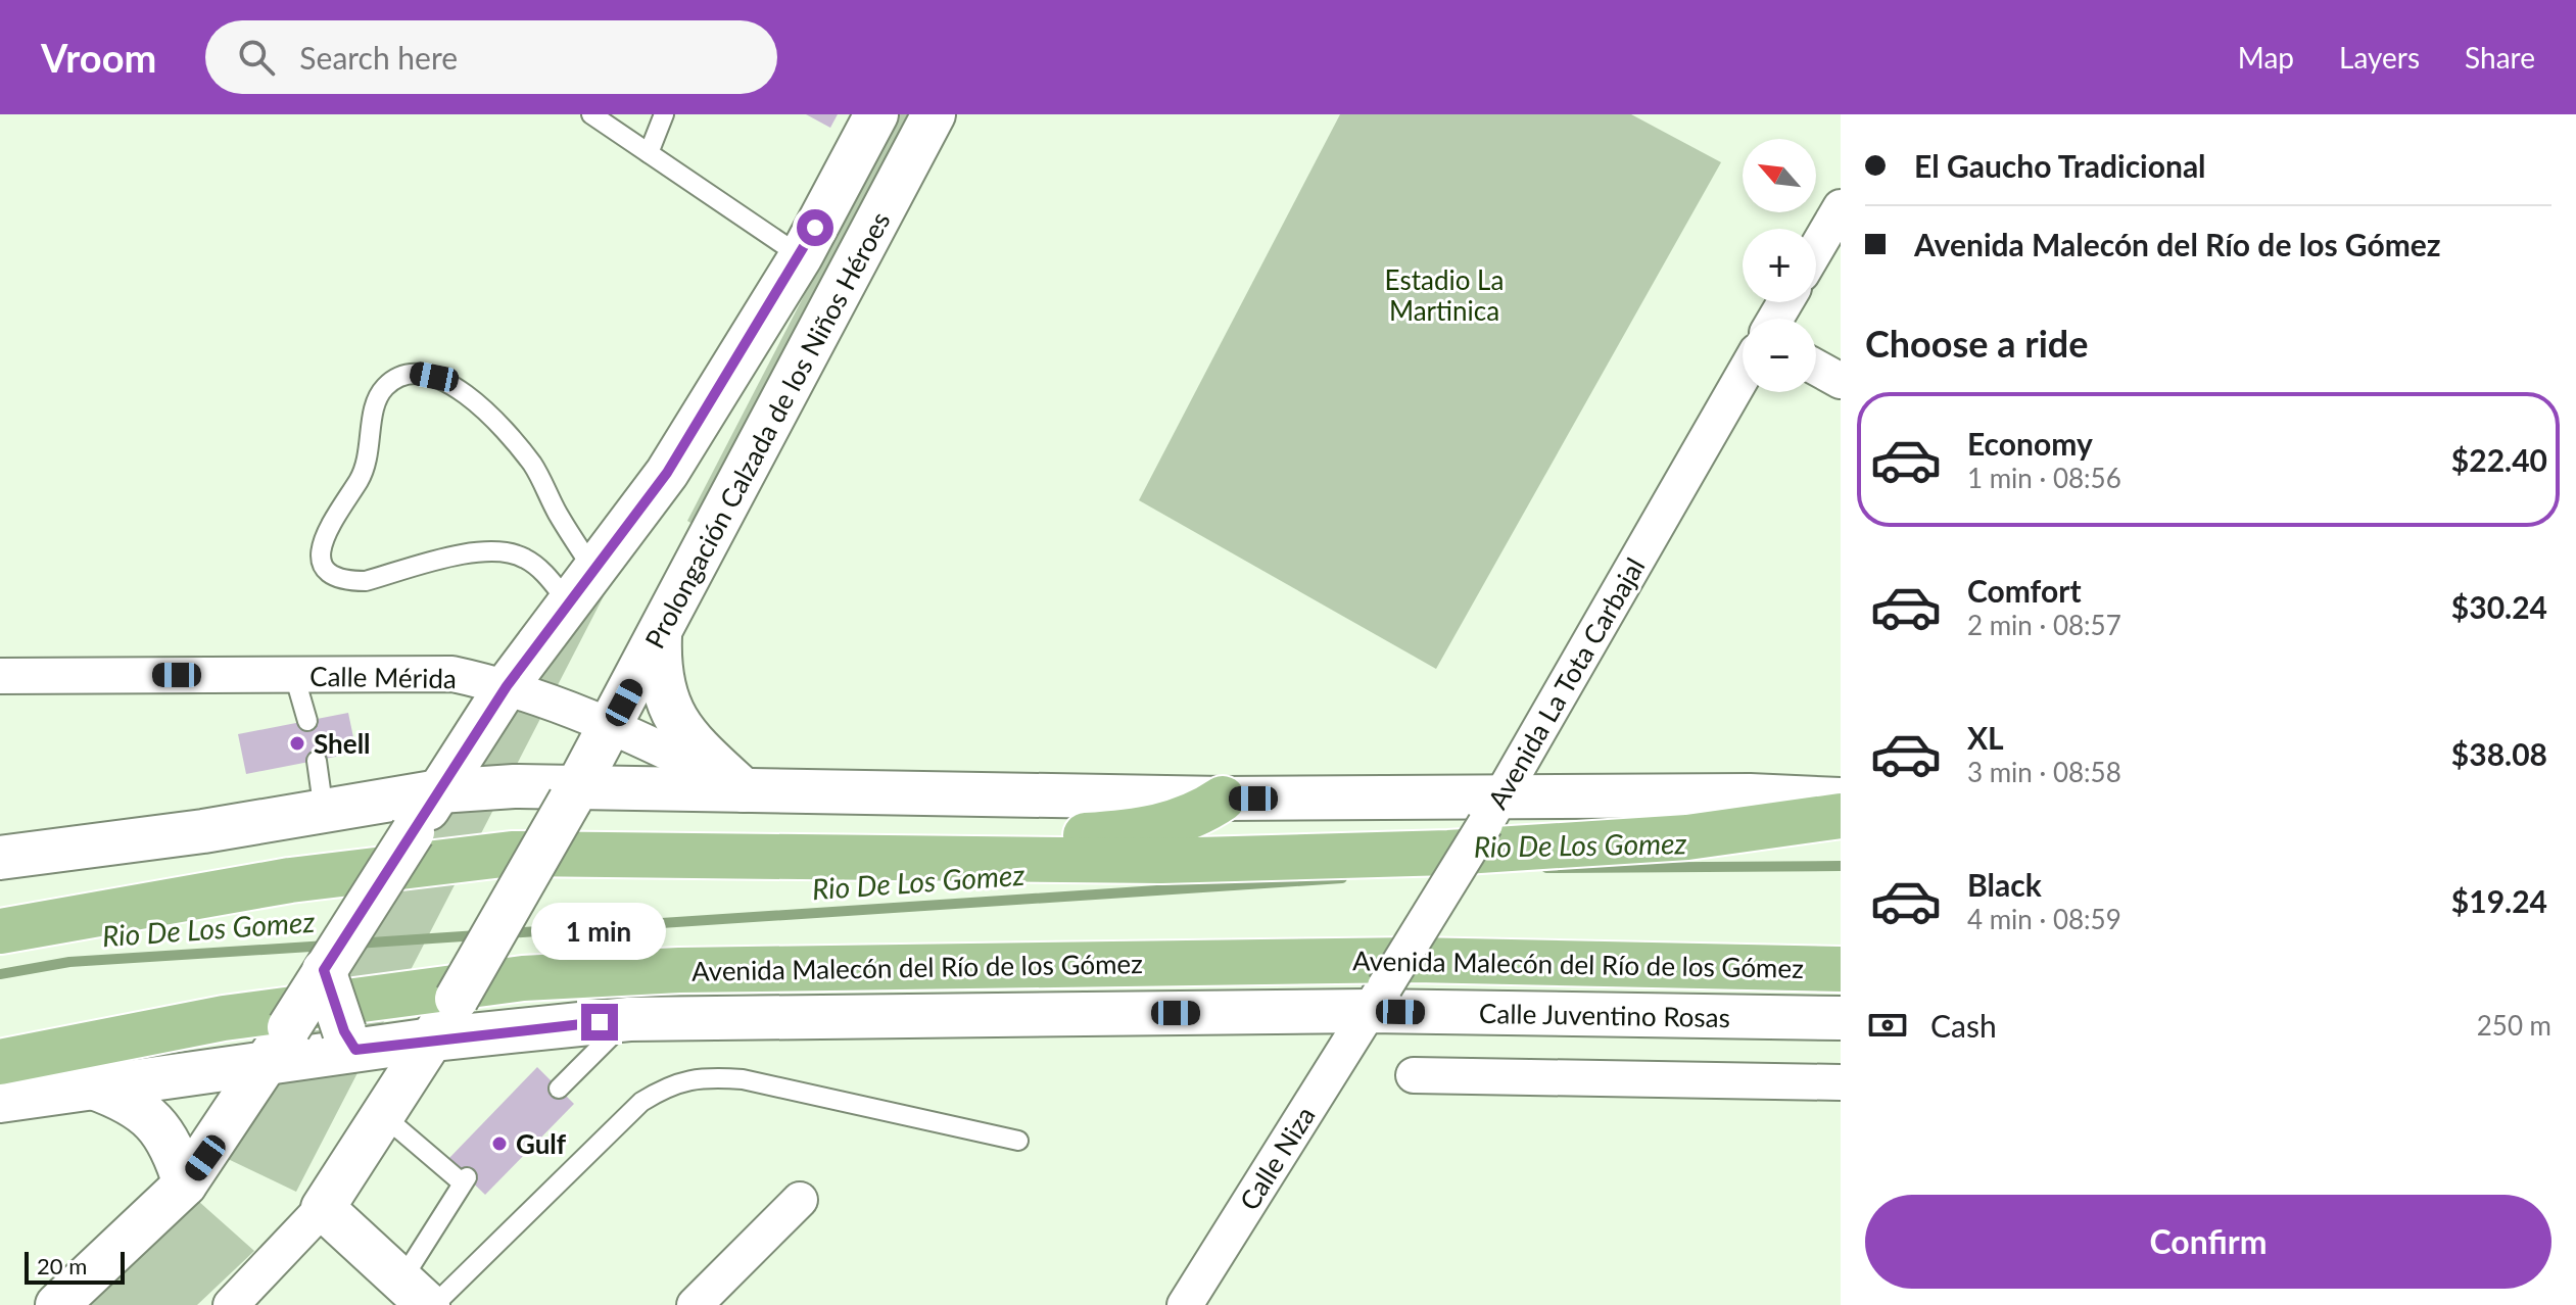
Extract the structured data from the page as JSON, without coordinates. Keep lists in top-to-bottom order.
{
  "streets": {
    "main road": ["Avenida Malecón del Río de los Gómez"],
    "street": [
      "Prolongación Calzada de los Niños Héroes",
      "Calle Mérida",
      "Avenida La Tota Carbajal",
      "Calle Juventino Rosas",
      "Calle Niza"
    ]
  },
  "crossings": [
    ["Prolongación Calzada de los Niños Héroes", "Calle Mérida"],
    ["Prolongación Calzada de los Niños Héroes", "Avenida Malecón del Río de los Gómez"],
    ["Avenida La Tota Carbajal", "Avenida Malecón del Río de los Gómez"],
    ["Avenida La Tota Carbajal", "Calle Juventino Rosas"],
    ["Avenida La Tota Carbajal", "Calle Niza"],
    ["Avenida Malecón del Río de los Gómez", "Calle Juventino Rosas"],
    ["Avenida Malecón del Río de los Gómez", "Calle Niza"],
    ["Calle Juventino Rosas", "Calle Niza"]
  ],
  "water": ["Rio De Los Gomez"],
  "parks": ["Estadio La Martinica"],
  "places": ["Shell", "Gulf"],
  "scale_bar": "20 m",
  "north": "top left",
  "page": {
    "header": "Vroom",
    "search": "Search here",
    "nav": ["Map", "Layers", "Share"],
    "banner": ["El Gaucho Tradicional", "Avenida Malecón del Río de los Gómez"],
    "map_buttons": ["+", "−"],
    "heading": "Choose a ride",
    "list": [
      {
        "name": "Economy",
        "note": "1 min · 08:56",
        "value": "$22.40"
      },
      {
        "name": "Comfort",
        "note": "2 min · 08:57",
        "value": "$30.24"
      },
      {
        "name": "XL",
        "note": "3 min · 08:58",
        "value": "$38.08"
      },
      {
        "name": "Black",
        "note": "4 min · 08:59",
        "value": "$19.24"
      }
    ],
    "bubble": "1 min",
    "pay": ["Cash", "250 m"],
    "buttons": "Confirm",
    "scale": "20 m"
  }
}
